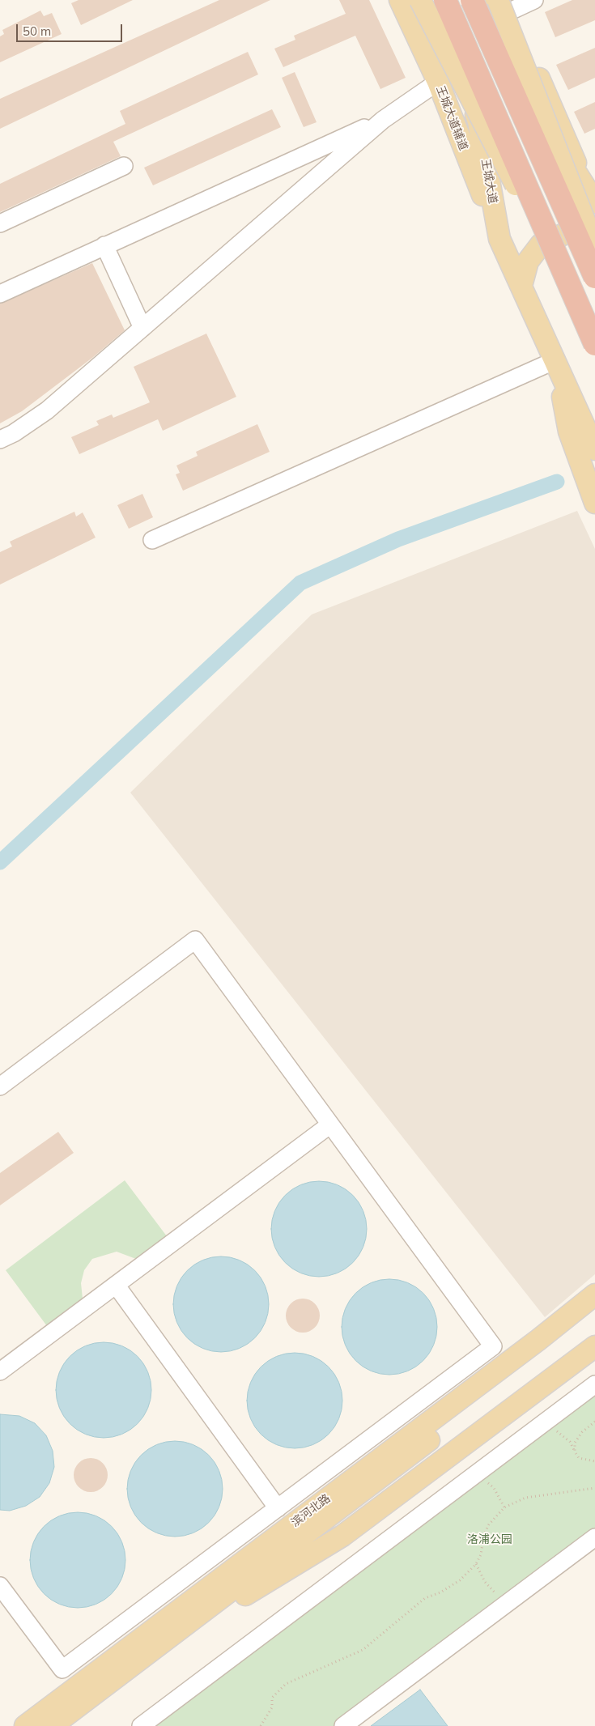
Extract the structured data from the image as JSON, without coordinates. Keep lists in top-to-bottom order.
{
  "streets": {
    "main road": ["王城大道辅道", "王城大道", "滨河北路"]
  },
  "crossings": [
    ["王城大道辅道", "王城大道"]
  ],
  "parks": ["洛浦公园"],
  "scale_bar": "50 m"
}
